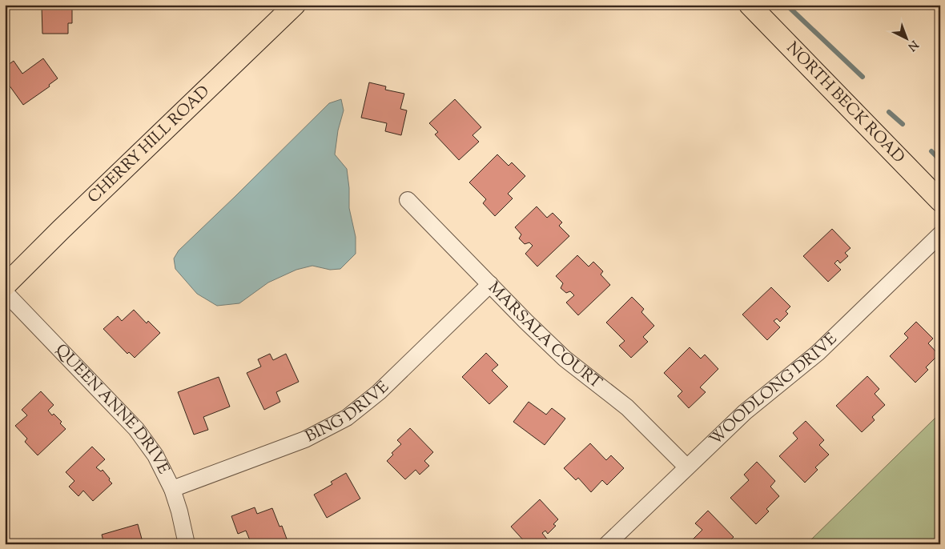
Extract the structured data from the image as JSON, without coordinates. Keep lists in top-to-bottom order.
{
  "streets": {
    "main road": ["NORTH BECK ROAD", "CHERRY HILL ROAD"],
    "street": [
      "MARSALA COURT",
      "WOODLONG DRIVE",
      "BING DRIVE",
      "QUEEN ANNE DRIVE"
    ]
  },
  "crossings": [
    ["MARSALA COURT", "WOODLONG DRIVE"],
    ["MARSALA COURT", "BING DRIVE"],
    ["BING DRIVE", "QUEEN ANNE DRIVE"]
  ],
  "north": "bottom right"
}
